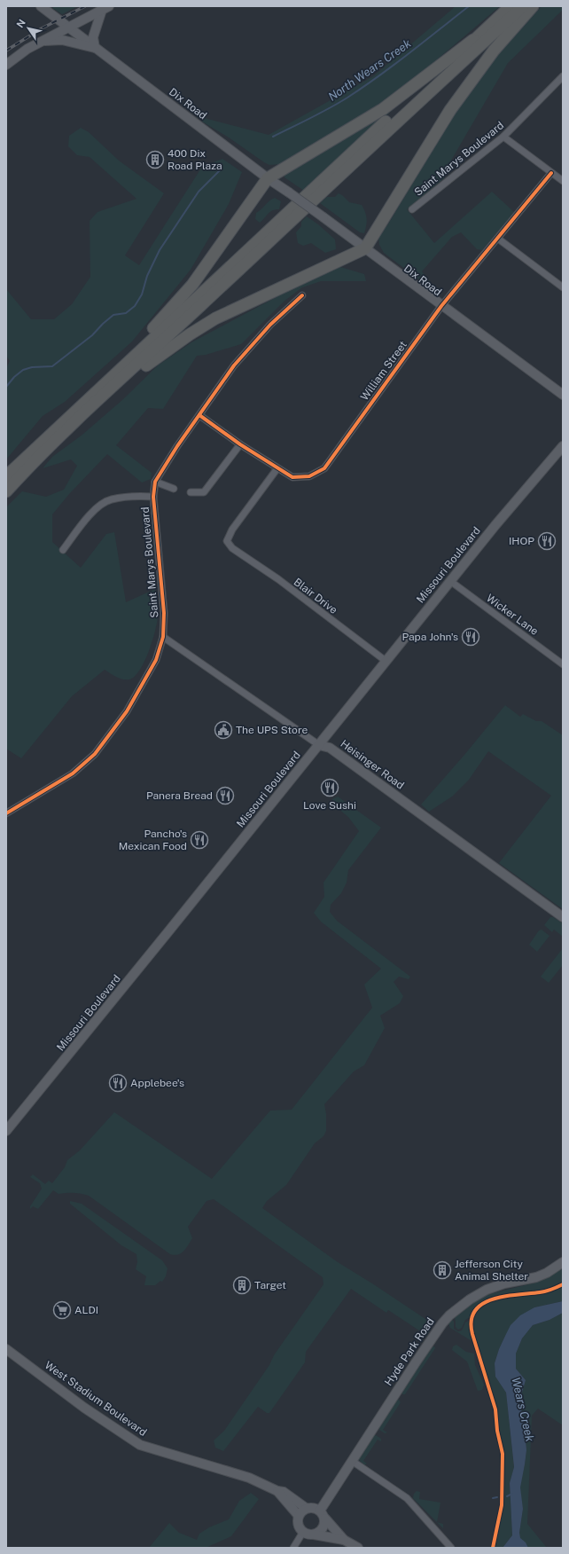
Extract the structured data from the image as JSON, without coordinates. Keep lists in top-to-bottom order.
{
  "streets": {
    "main road": [
      "Dix Road",
      "Missouri Boulevard",
      "Heisinger Road",
      "Hyde Park Road",
      "West Stadium Boulevard"
    ],
    "street": [
      "Saint Marys Boulevard",
      "William Street",
      "Blair Drive",
      "Wicker Lane"
    ]
  },
  "crossings": [
    ["Dix Road", "William Street"],
    ["Saint Marys Boulevard", "William Street"],
    ["Saint Marys Boulevard", "Heisinger Road"],
    ["William Street", "Blair Drive"],
    ["Missouri Boulevard", "Blair Drive"],
    ["Missouri Boulevard", "Wicker Lane"],
    ["Missouri Boulevard", "Heisinger Road"],
    ["Hyde Park Road", "West Stadium Boulevard"]
  ],
  "water": ["North Wears Creek", "Wears Creek"],
  "places": {
    "building": ["400 Dix Road Plaza", "Jefferson City Animal Shelter", "Target"],
    "restaurant": [
      "IHOP",
      "Papa John's",
      "Love Sushi",
      "Panera Bread",
      "Pancho's Mexican Food",
      "Applebee's"
    ],
    "public building": ["The UPS Store"],
    "supermarket": ["ALDI"]
  },
  "north": "top left"
}
